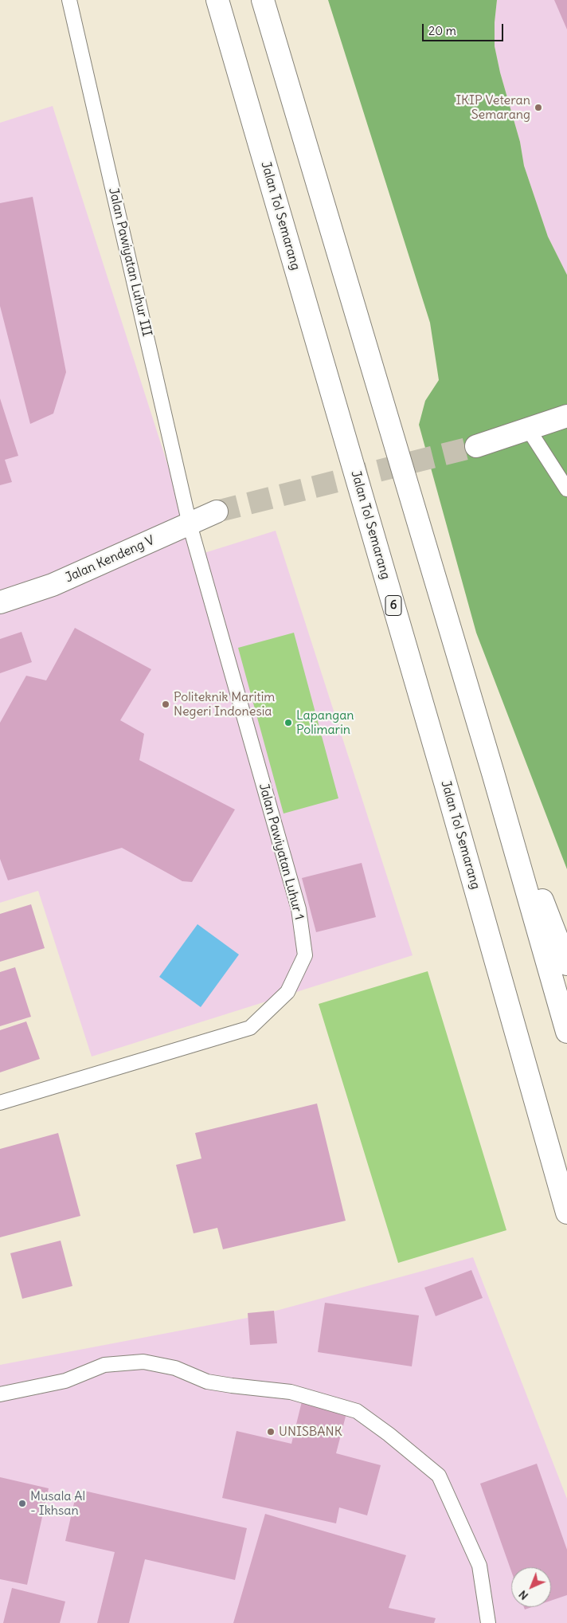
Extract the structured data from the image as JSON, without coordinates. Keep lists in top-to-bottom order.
{
  "streets": {
    "main road": ["Jalan Tol Semarang", "Jalan Kendeng V", "6"],
    "lane": ["Jalan Pawiyatan Luhur III", "Jalan Pawiyatan Luhur 1"]
  },
  "crossings": [
    ["Jalan Pawiyatan Luhur III", "Jalan Kendeng V"],
    ["Jalan Pawiyatan Luhur III", "Jalan Pawiyatan Luhur 1"],
    ["Jalan Kendeng V", "Jalan Pawiyatan Luhur 1"]
  ],
  "places": [
    "IKIP Veteran Semarang",
    "Politeknik Maritim Negeri Indonesia",
    "Lapangan Polimarin",
    "UNISBANK",
    "Musala Al - Ikhsan"
  ],
  "scale_bar": "20 m",
  "north": "bottom left"
}
